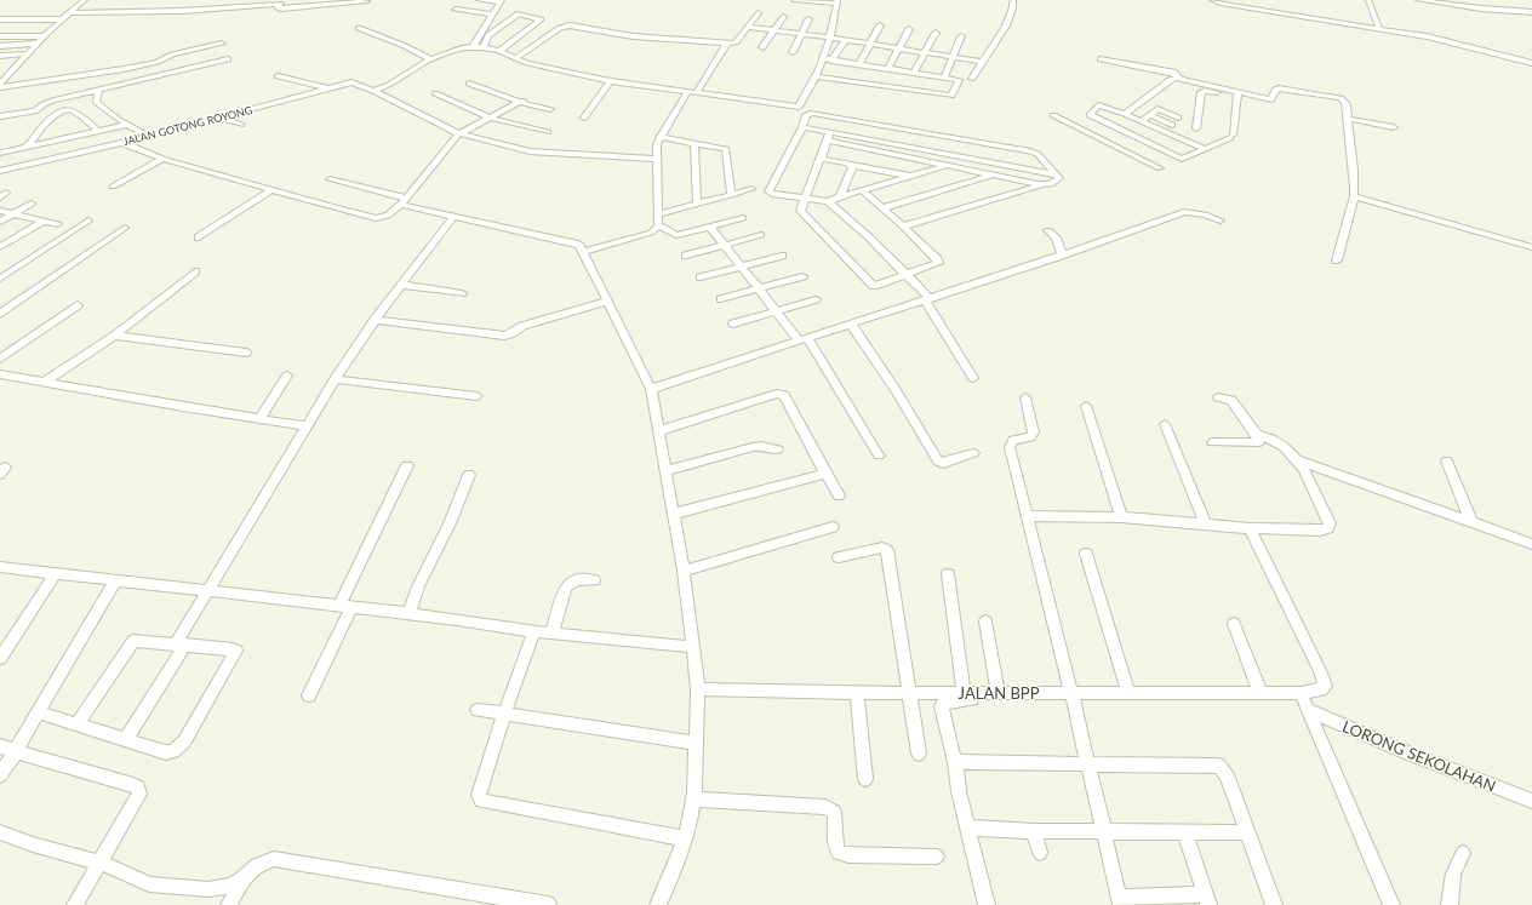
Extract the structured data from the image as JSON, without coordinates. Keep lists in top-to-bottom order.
{
  "streets": {
    "street": ["JALAN GOTONG ROYONG", "JALAN BPP", "LORONG SEKOLAHAN"]
  }
}
